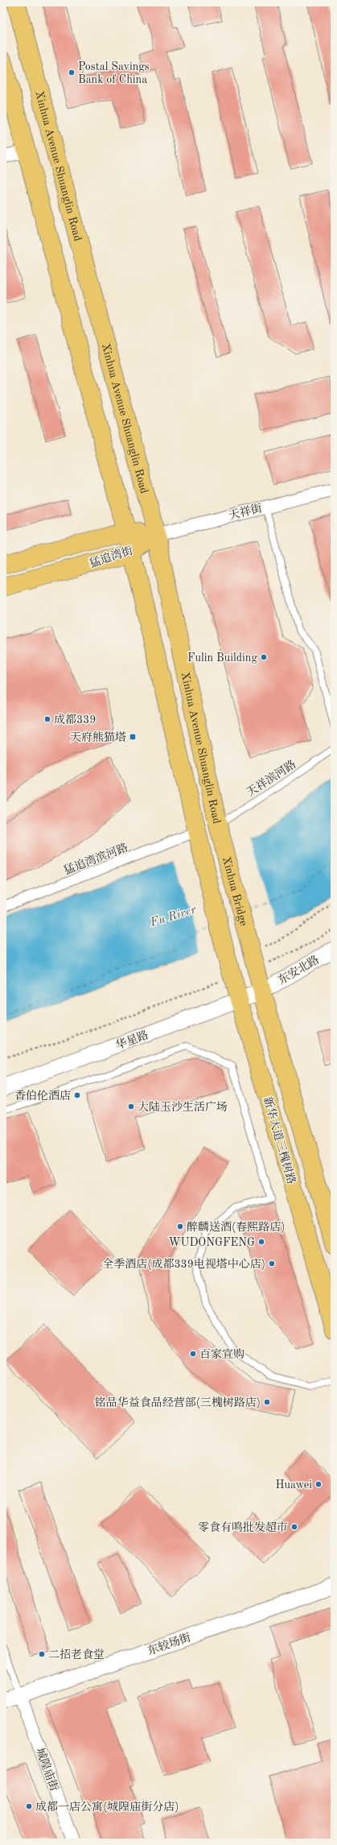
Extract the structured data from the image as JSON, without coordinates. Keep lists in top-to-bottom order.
{
  "streets": {
    "main road": [
      "Xinhua Avenue Shuanglin Road",
      "猛追湾街",
      "Xinhua Bridge",
      "新华大道三槐树路"
    ],
    "street": [
      "天祥街",
      "猛追湾滨河路",
      "东安北路",
      "华星路",
      "东较场街",
      "城隍庙街"
    ],
    "lane": ["天祥滨河路"]
  },
  "crossings": [
    ["Xinhua Avenue Shuanglin Road", "天祥街"],
    ["Xinhua Avenue Shuanglin Road", "猛追湾街"],
    ["Xinhua Avenue Shuanglin Road", "天祥滨河路"],
    ["Xinhua Avenue Shuanglin Road", "猛追湾滨河路"],
    ["Xinhua Avenue Shuanglin Road", "Xinhua Bridge"],
    ["天祥街", "猛追湾街"],
    ["天祥滨河路", "Xinhua Bridge"],
    ["猛追湾滨河路", "Xinhua Bridge"],
    ["Xinhua Bridge", "新华大道三槐树路"],
    ["东安北路", "华星路"],
    ["华星路", "新华大道三槐树路"],
    ["东较场街", "城隍庙街"]
  ],
  "water": ["Fu River"],
  "places": {
    "other": [
      "Postal Savings Bank of China",
      "Fulin Building",
      "成都339",
      "香伯伦酒店",
      "大陆玉沙生活广场",
      "醉麟送酒(春熙路店)",
      "WUDONGFENG",
      "全季酒店(成都339电视塔中心店)",
      "百家宜购",
      "铭品华益食品经营部(三槐树路店)",
      "Huawei",
      "零食有鸣批发超市",
      "二招老食堂",
      "成都一店公寓(城隍庙街分店)"
    ],
    "transit": ["天府熊猫塔"]
  }
}
